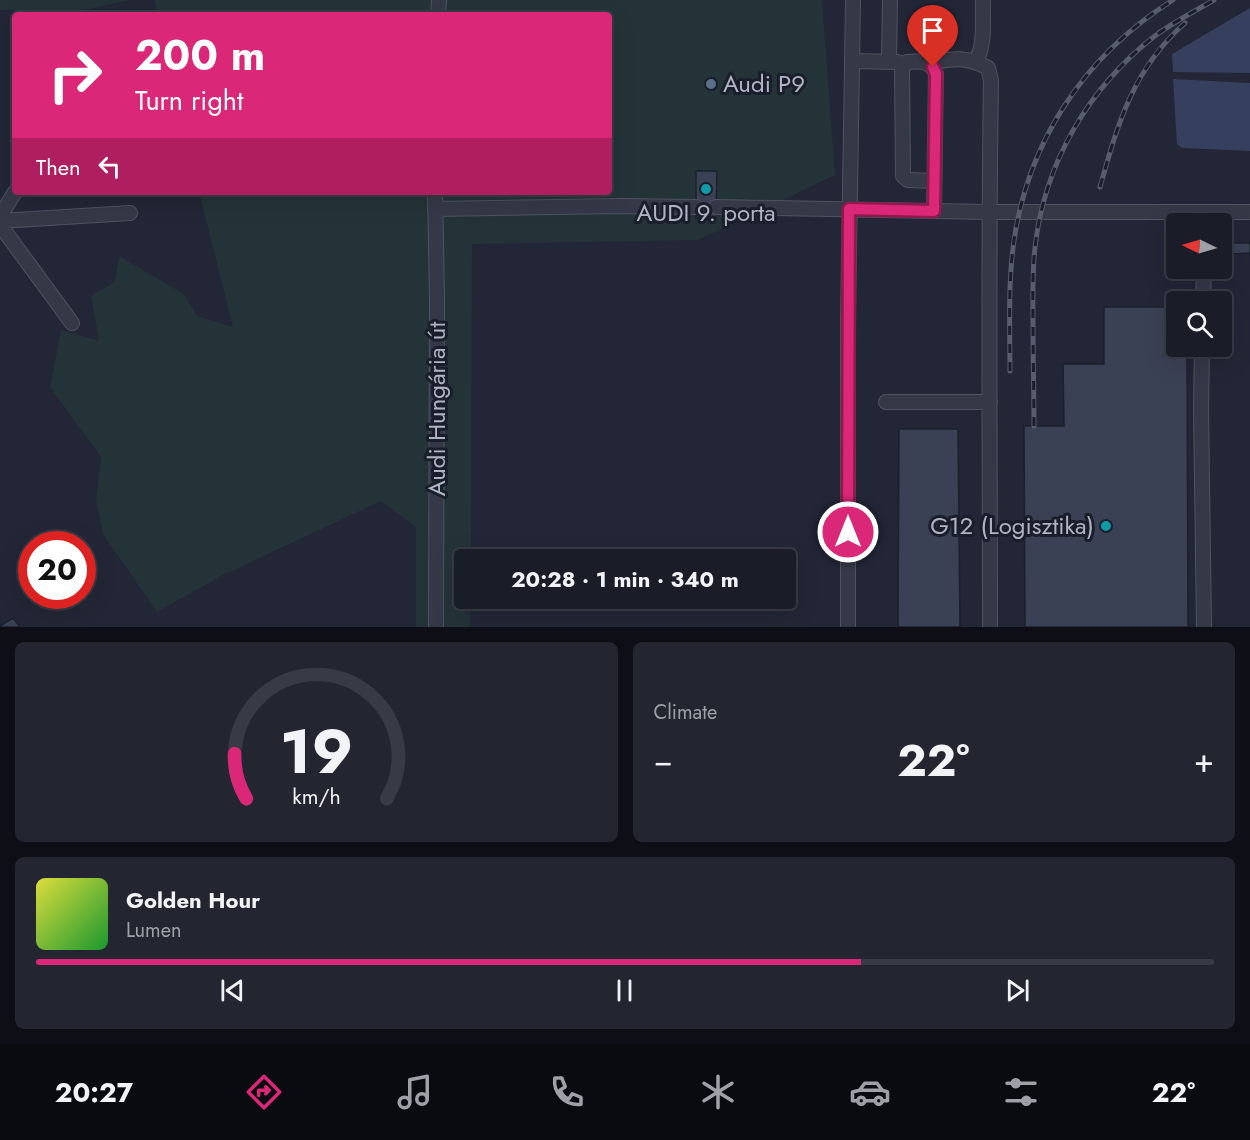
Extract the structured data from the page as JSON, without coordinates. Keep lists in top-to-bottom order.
{
  "streets": {
    "street": ["Audi Hungária út"]
  },
  "places": ["Audi P9", "AUDI 9. porta", "G12 (Logisztika)"],
  "north": "left",
  "page": {
    "turn": ["200 m", "Turn right"],
    "then": "Then",
    "limit": "20",
    "trip": "20:28 · 1 min · 340 m",
    "tile": "Climate",
    "heat": ["−", "22°", "+"],
    "song": ["Golden Hour", "Lumen"],
    "tabs": ["20:27", "22°"],
    "gauge": ["19", "km/h"]
  }
}
